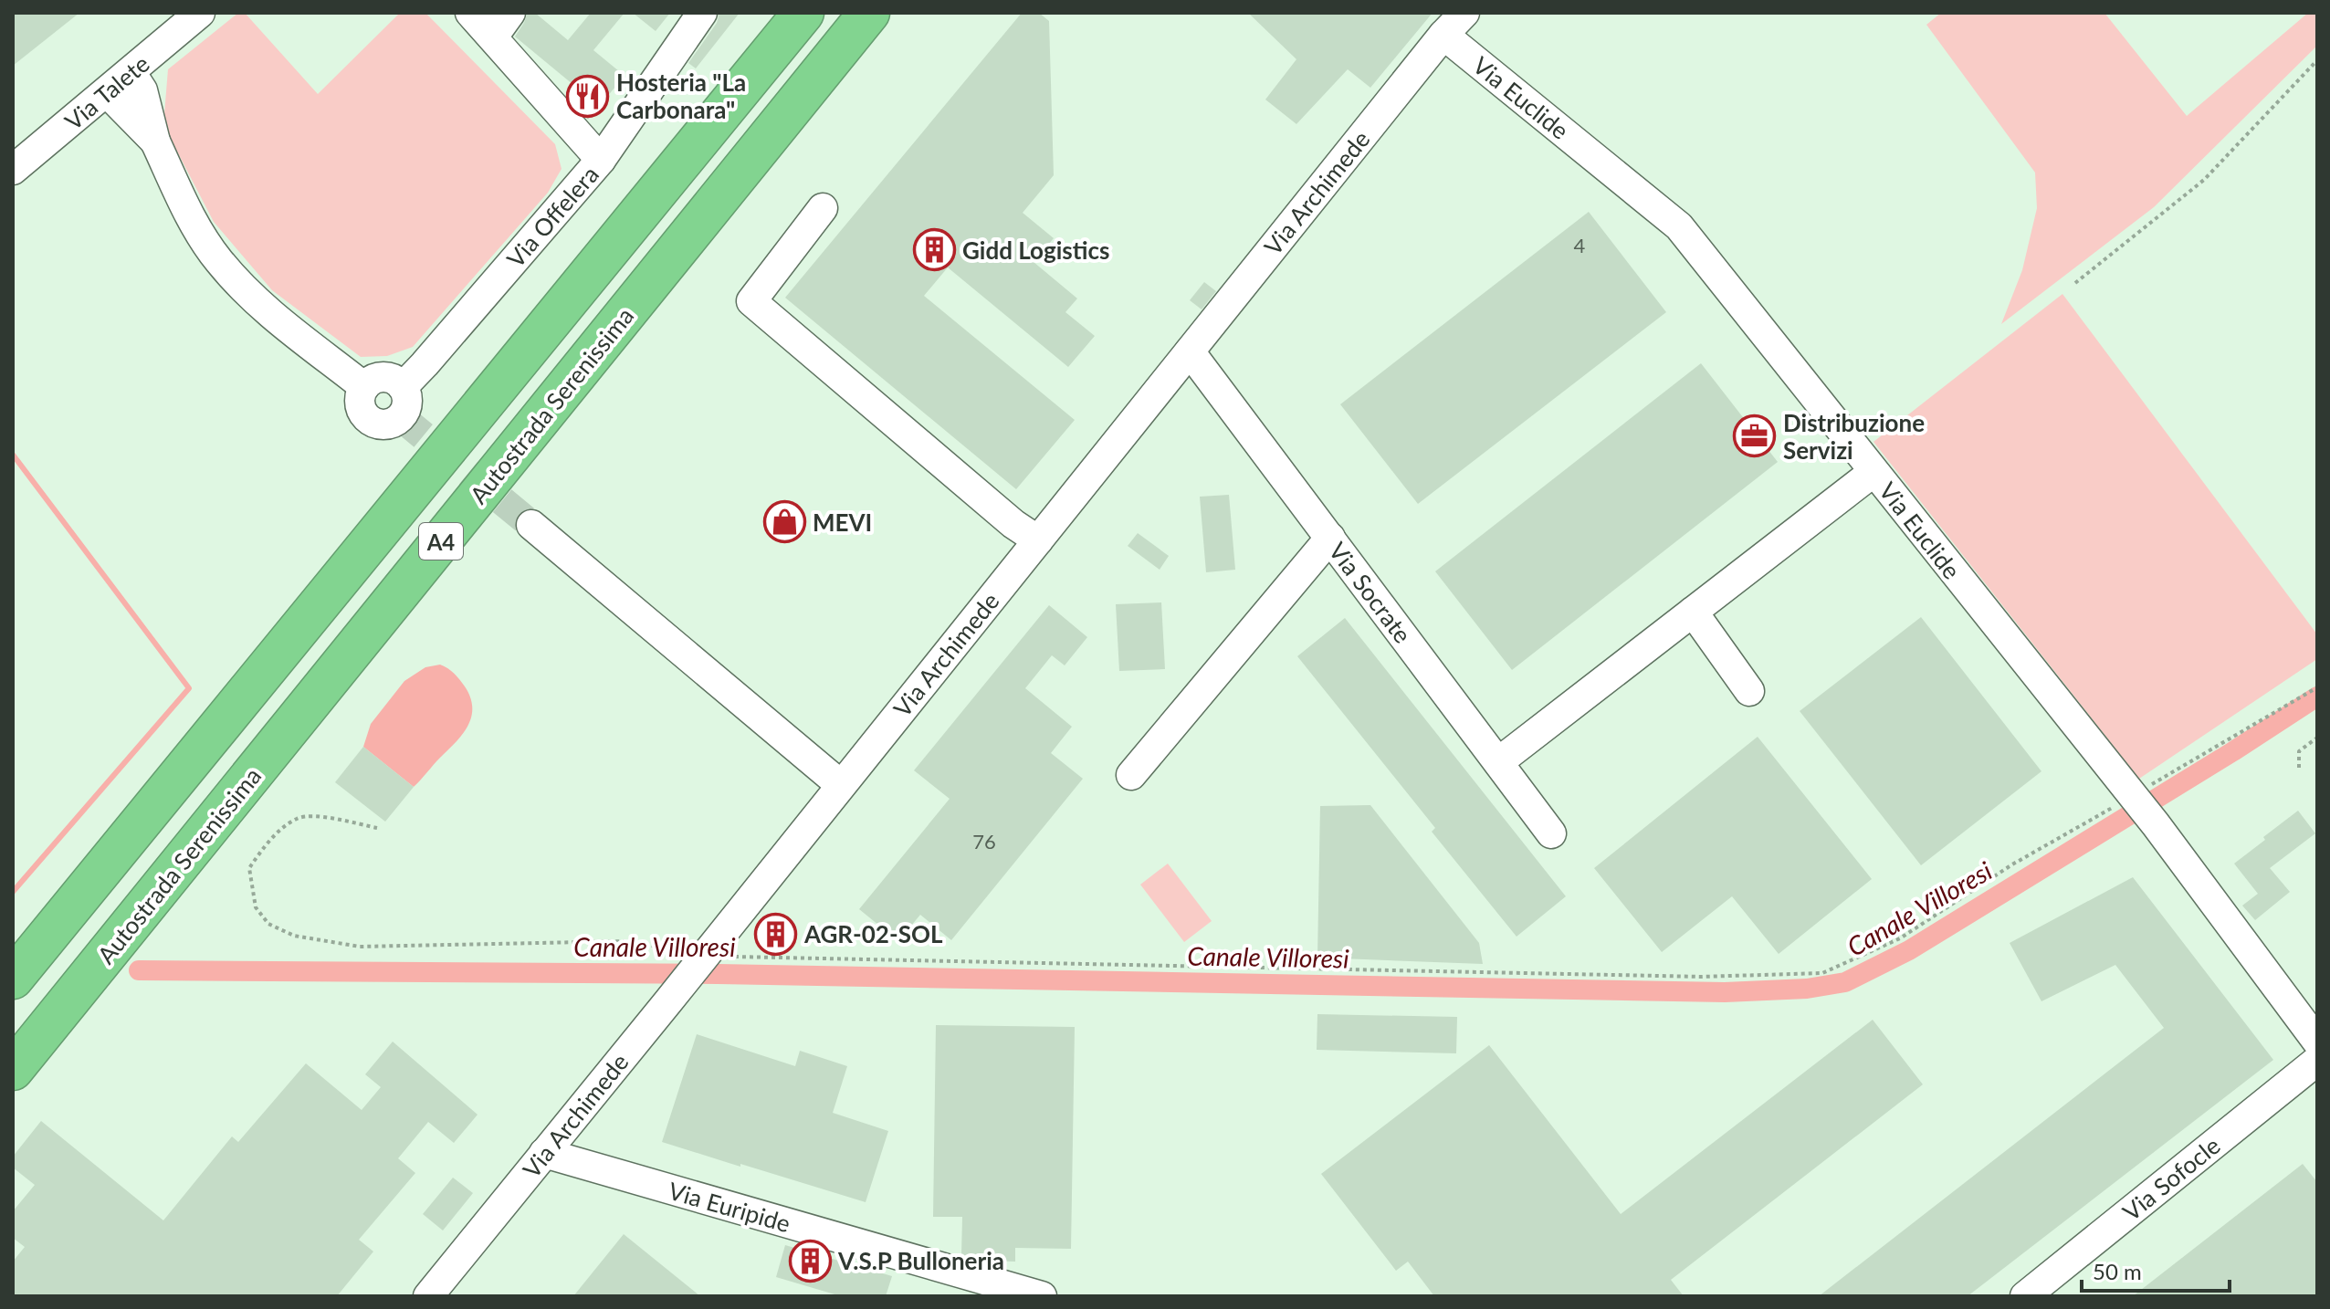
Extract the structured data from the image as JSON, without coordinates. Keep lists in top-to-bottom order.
{
  "streets": {
    "highway": ["Autostrada Serenissima", "A4"],
    "street": [
      "Via Talete",
      "Via Euclide",
      "Via Archimede",
      "Via Offelera",
      "Via Socrate",
      "Via Sofocle",
      "Via Euripide"
    ]
  },
  "crossings": [
    ["Via Euclide", "Via Archimede"],
    ["Via Archimede", "Via Socrate"],
    ["Via Archimede", "Via Euripide"]
  ],
  "water": ["Canale Villoresi"],
  "places": {
    "restaurant": ["Hosteria \"La Carbonara\""],
    "building": ["Gidd Logistics", "AGR-02-SOL", "V.S.P Bulloneria"],
    "office": ["Distribuzione Servizi"],
    "shop": ["MEVI"]
  },
  "house_numbers": ["4", "76"],
  "scale_bar": "50 m"
}
